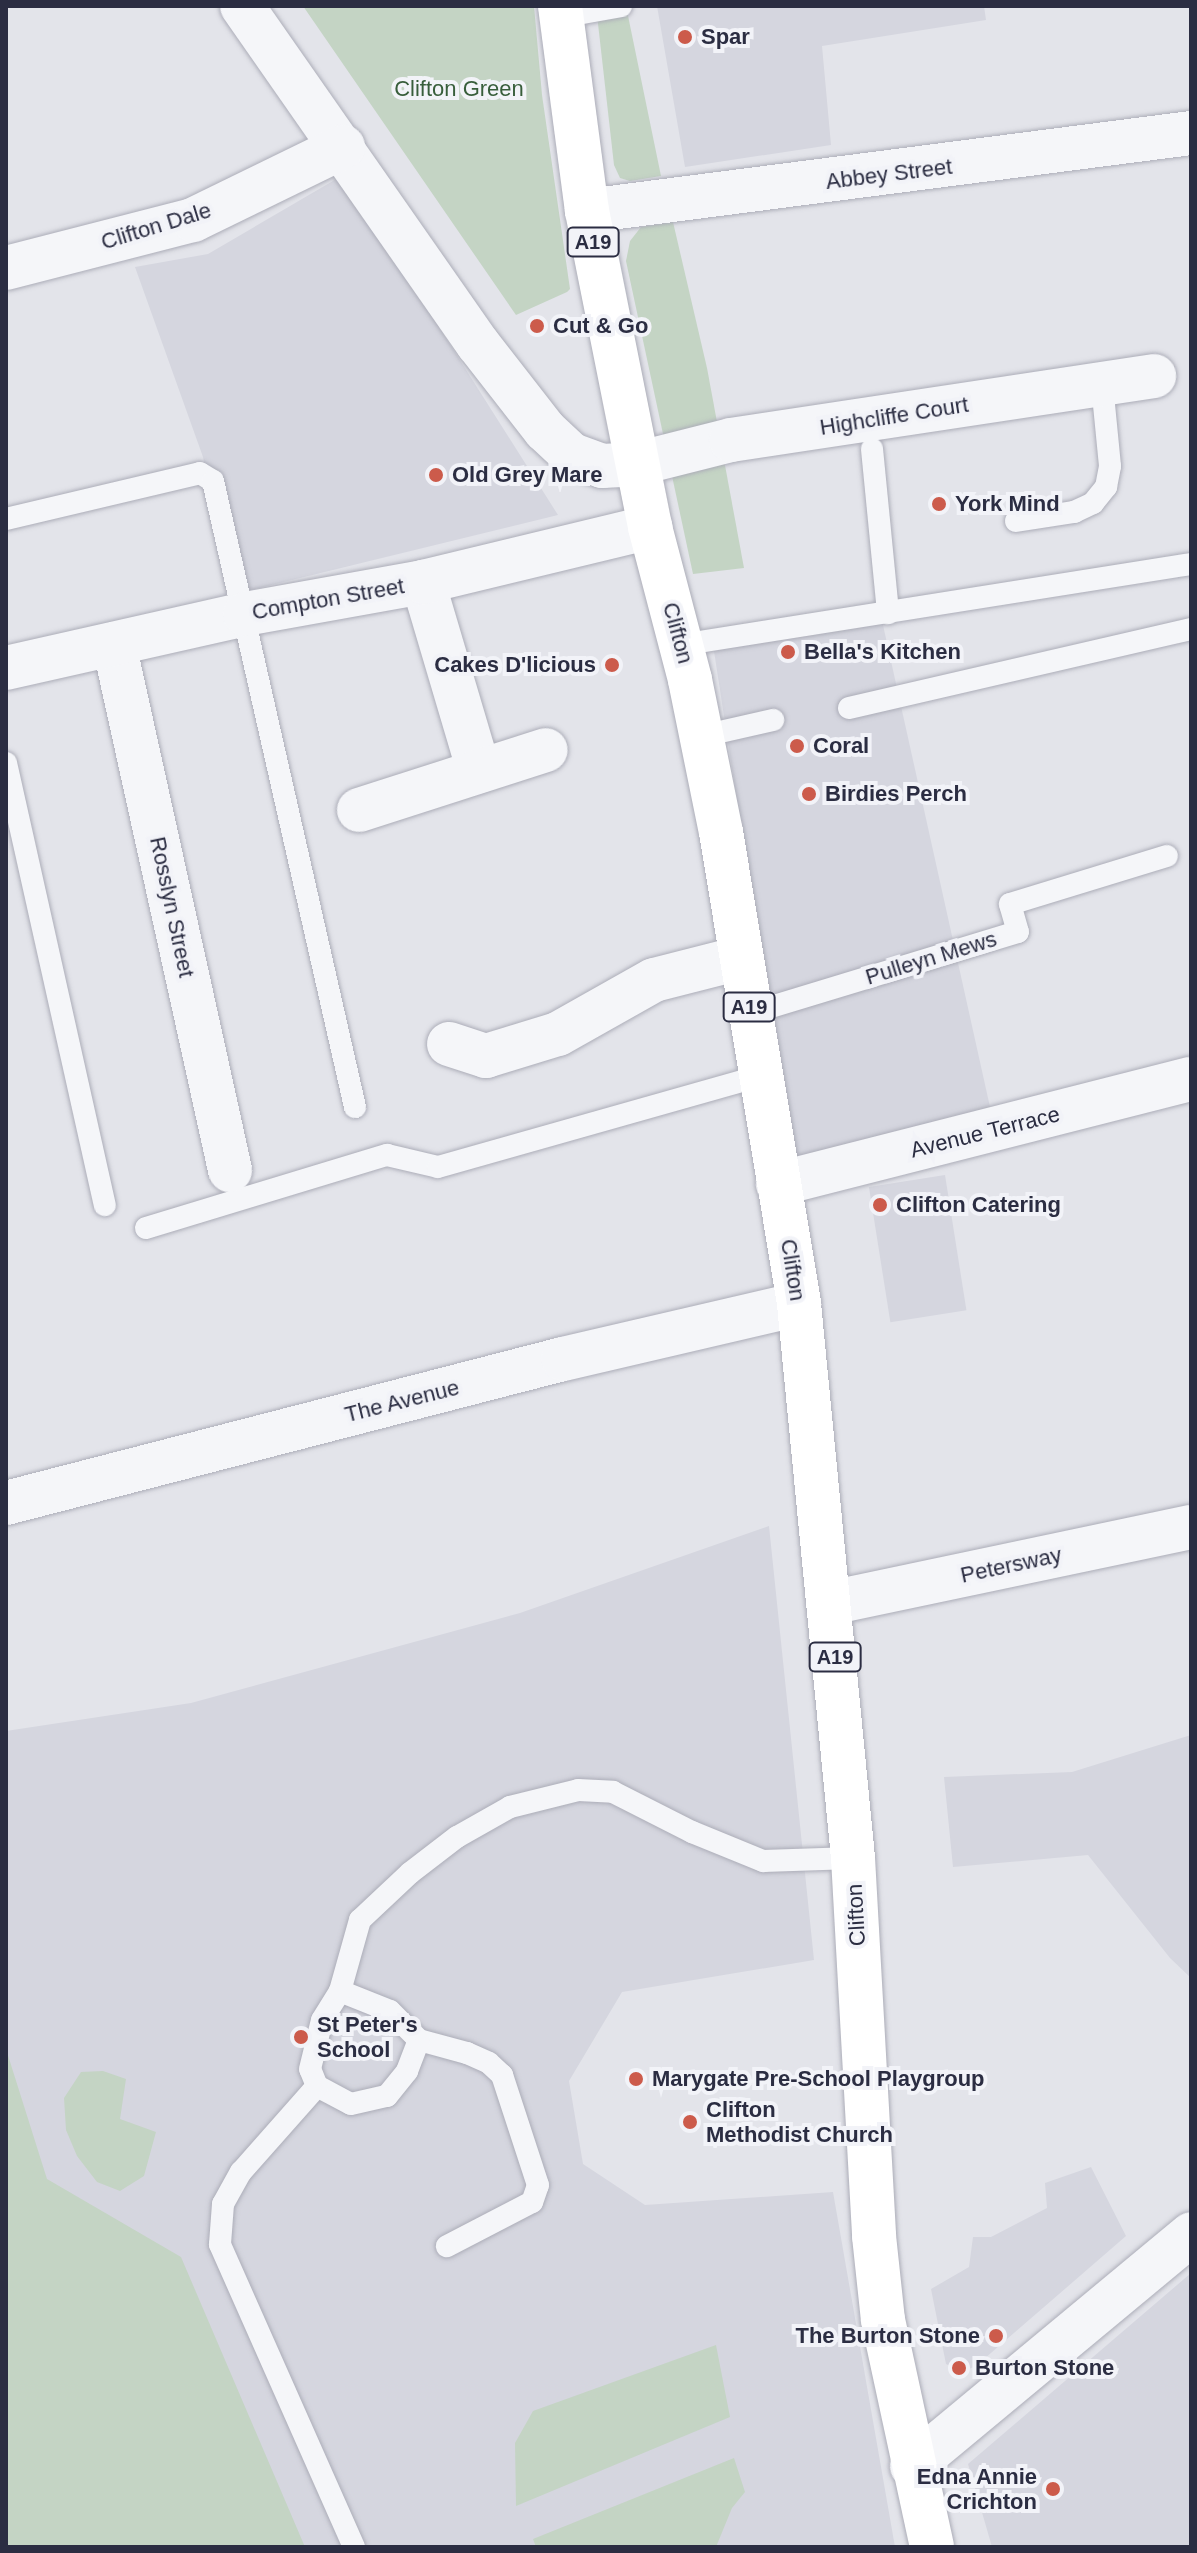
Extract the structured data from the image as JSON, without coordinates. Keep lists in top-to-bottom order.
{
  "streets": {
    "main road": ["A19", "Clifton"],
    "street": [
      "Abbey Street",
      "Clifton Dale",
      "Highcliffe Court",
      "Compton Street",
      "Rosslyn Street",
      "Avenue Terrace",
      "The Avenue",
      "Petersway"
    ],
    "lane": ["Pulleyn Mews"]
  },
  "crossings": [
    ["Abbey Street", "Clifton"],
    ["Highcliffe Court", "Clifton"],
    ["Compton Street", "Clifton"],
    ["Compton Street", "Rosslyn Street"],
    ["Clifton", "Pulleyn Mews"],
    ["Clifton", "Avenue Terrace"],
    ["Clifton", "The Avenue"],
    ["Clifton", "Petersway"]
  ],
  "parks": ["Clifton Green"],
  "places": [
    "Spar",
    "Cut & Go",
    "Old Grey Mare",
    "York Mind",
    "Bella's Kitchen",
    "Cakes D'licious",
    "Coral",
    "Birdies Perch",
    "Clifton Catering",
    "St Peter's School",
    "Marygate Pre-School Playgroup",
    "Clifton Methodist Church",
    "The Burton Stone",
    "Burton Stone",
    "Edna Annie Crichton"
  ]
}
